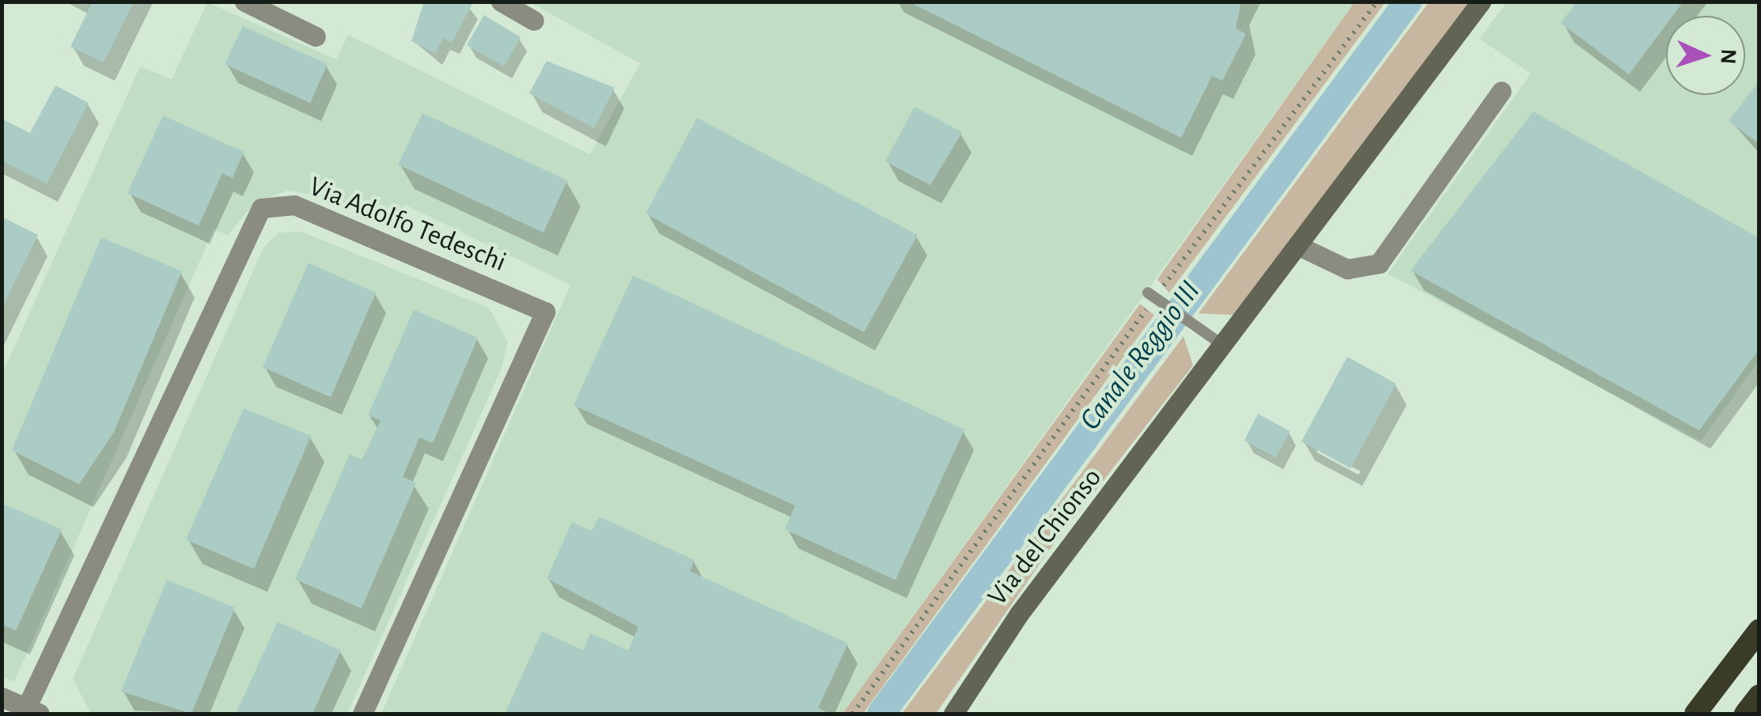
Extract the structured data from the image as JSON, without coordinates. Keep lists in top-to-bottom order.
{
  "streets": {
    "main road": ["Via del Chionso"],
    "street": ["Via Adolfo Tedeschi"]
  },
  "water": ["Canale Reggio III"],
  "north": "right"
}
